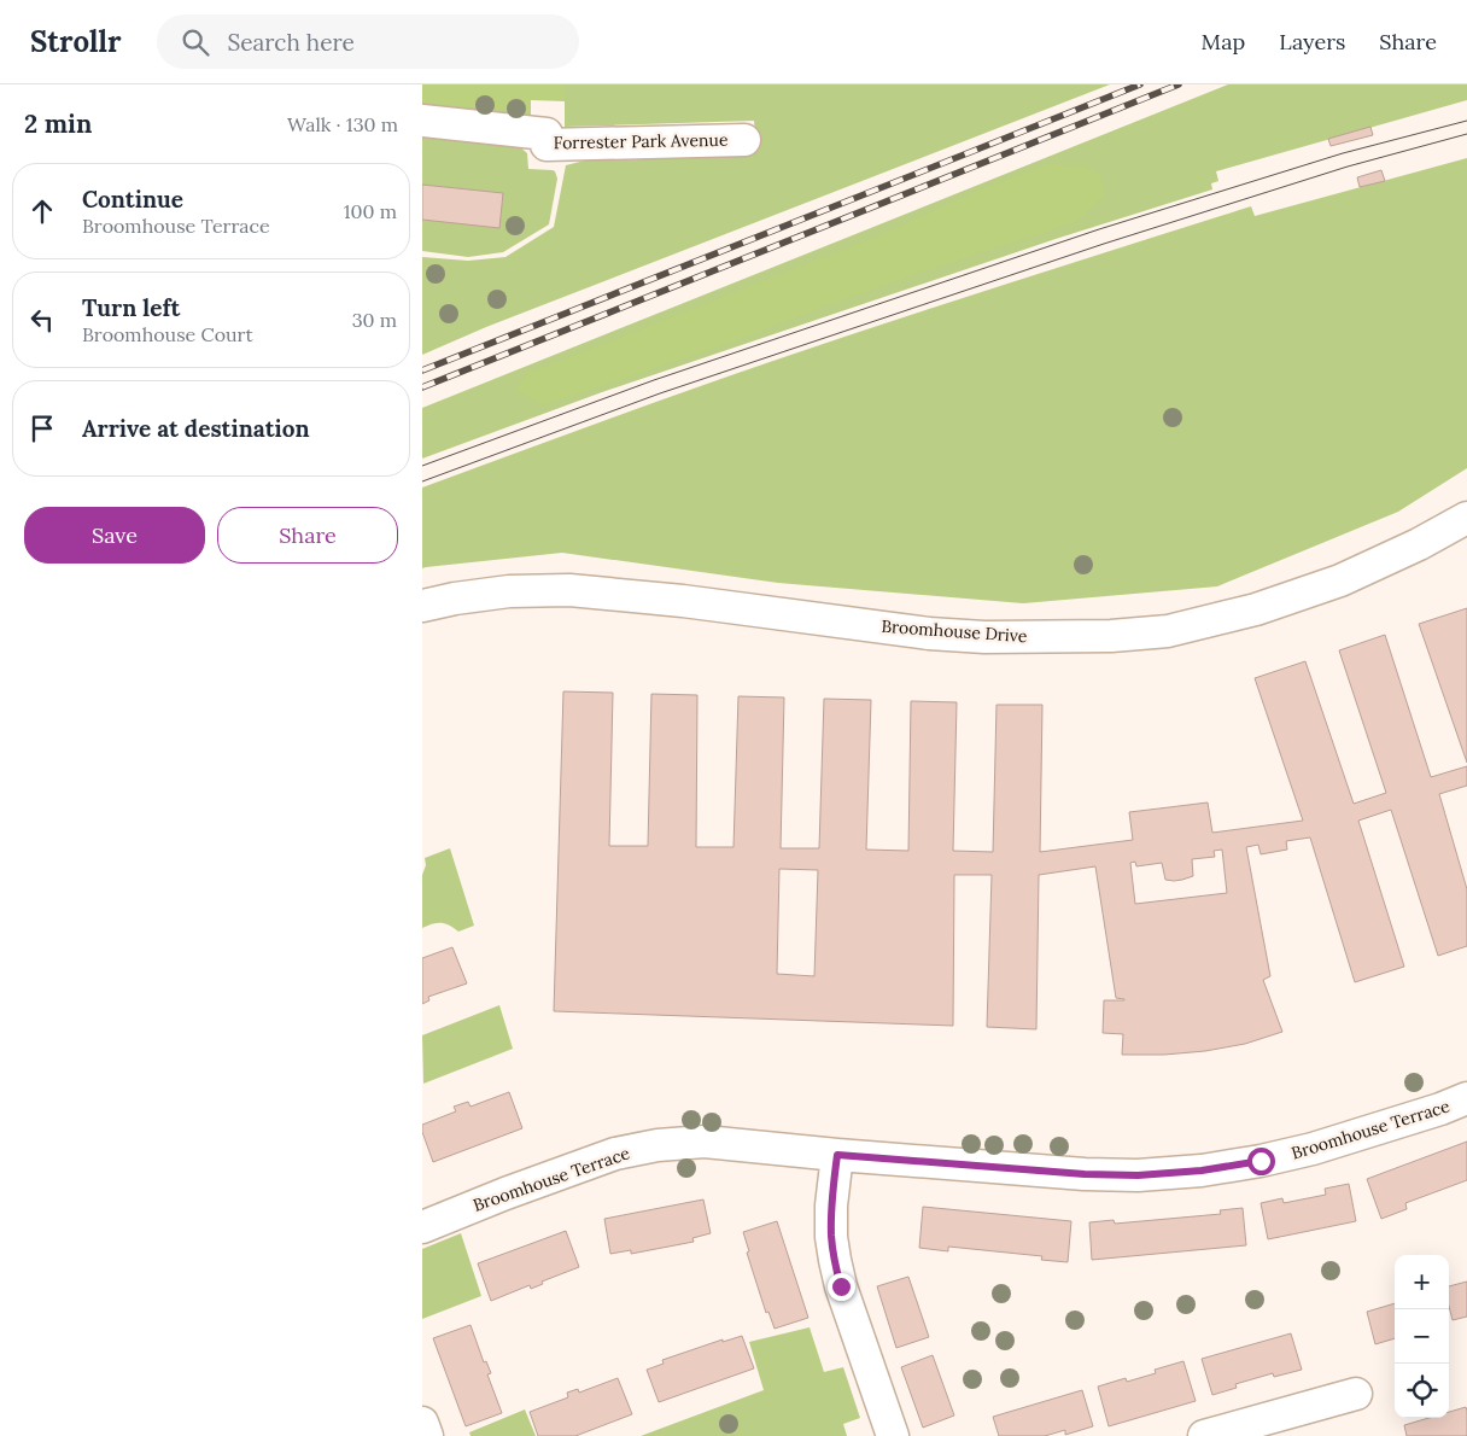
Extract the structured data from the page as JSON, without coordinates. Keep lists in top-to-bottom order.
{
  "streets": {
    "street": ["Forrester Park Avenue", "Broomhouse Drive", "Broomhouse Terrace"]
  },
  "page": {
    "header": "Strollr",
    "search": "Search here",
    "nav": ["Map", "Layers", "Share"],
    "heading": ["2 min", "Walk · 130 m"],
    "list": [
      ["Continue", "Broomhouse Terrace", "100 m"],
      ["Turn left", "Broomhouse Court", "30 m"],
      "Arrive at destination"
    ],
    "buttons": ["Save", "Share"],
    "map_buttons": ["+", "−"]
  }
}
